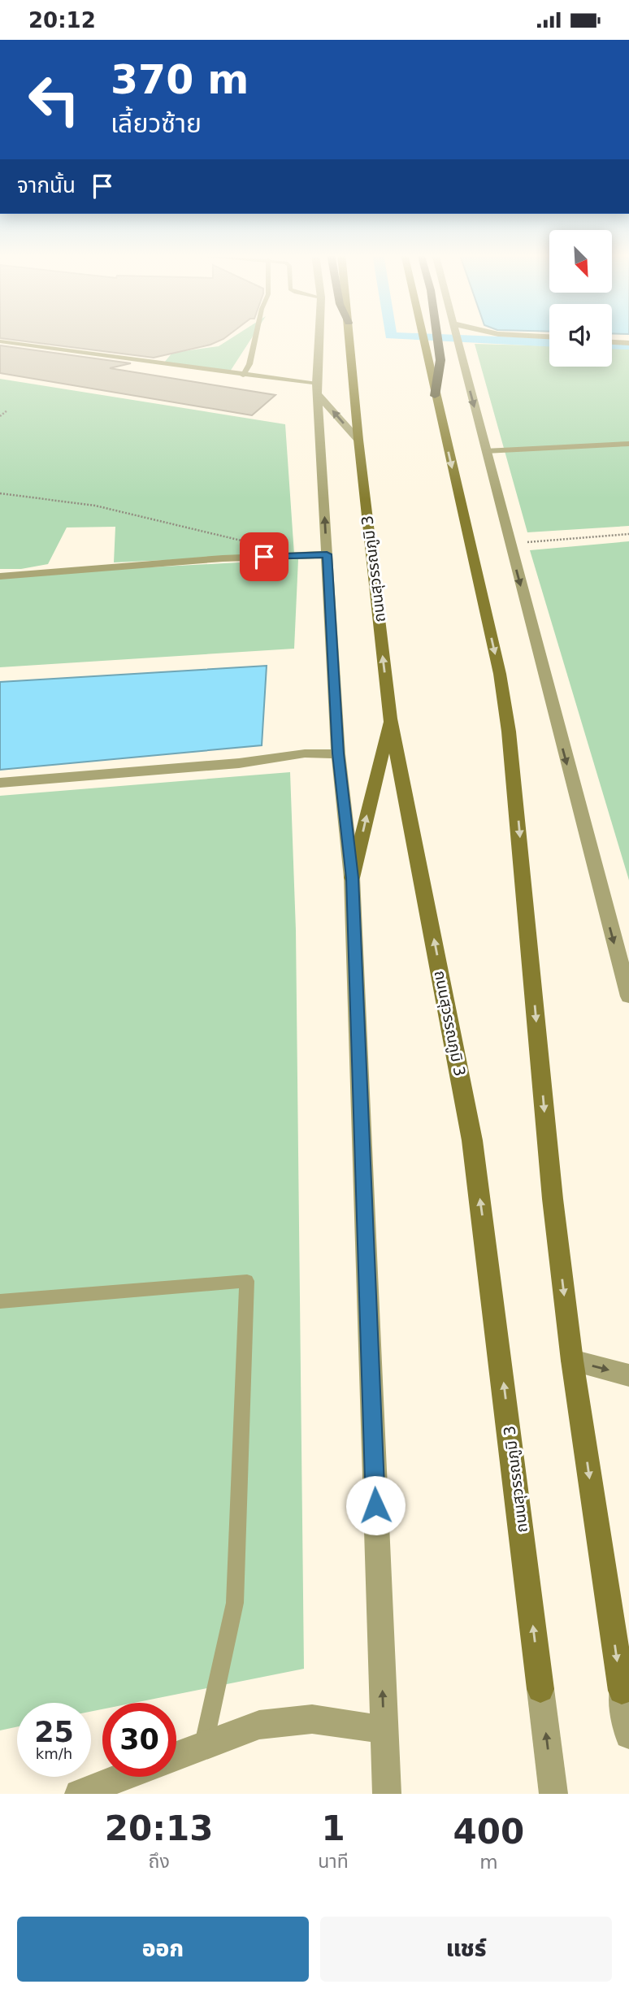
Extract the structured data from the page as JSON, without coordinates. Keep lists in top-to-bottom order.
{
  "streets": {
    "main road": ["ถนนสุวรรณภูมิ 3"]
  },
  "north": "bottom right",
  "page": {
    "status": "20:12",
    "turn": ["370 m", "เลี้ยวซ้าย"],
    "then": "จากนั้น",
    "speed": "25 km/h",
    "limit": "30",
    "eta": [
      "20:13",
      "ถึง",
      "1",
      "นาที",
      "400",
      "m"
    ],
    "buttons": ["ออก", "แชร์"]
  }
}
